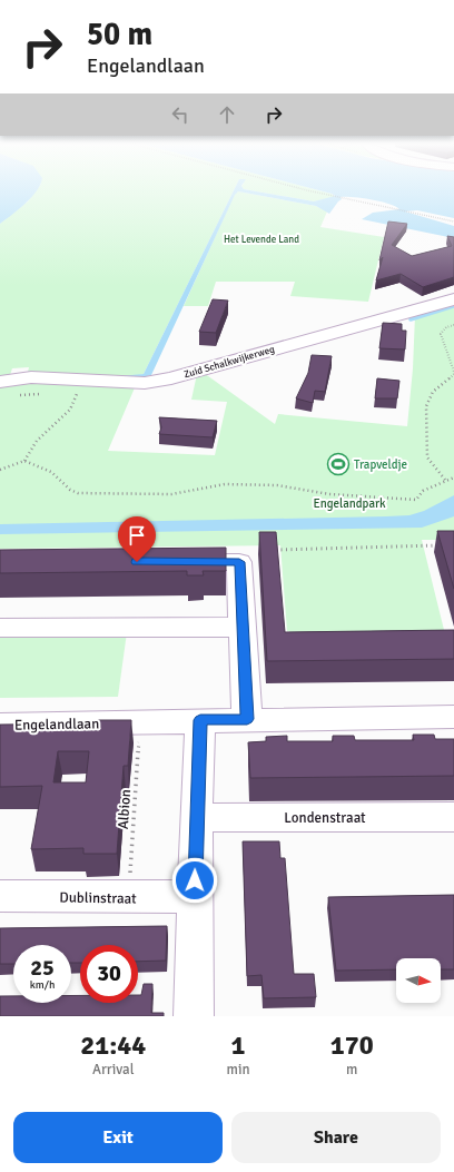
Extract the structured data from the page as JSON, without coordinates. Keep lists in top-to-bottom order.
{
  "streets": {
    "street": [
      "Zuid Schalkwijkerweg",
      "Engelandlaan",
      "Londenstraat",
      "Dublinstraat"
    ],
    "path": ["Albion"]
  },
  "crossings": [
    ["Engelandlaan", "Albion"],
    ["Albion", "Dublinstraat"]
  ],
  "parks": ["Het Levende Land", "Engelandpark"],
  "places": {
    "sports": ["Trapveldje"]
  },
  "north": "right",
  "page": {
    "turn": ["50 m", "Engelandlaan"],
    "speed": "25 km/h",
    "limit": "30",
    "eta": [
      "21:44",
      "Arrival",
      "1",
      "min",
      "170",
      "m"
    ],
    "buttons": ["Exit", "Share"]
  }
}
